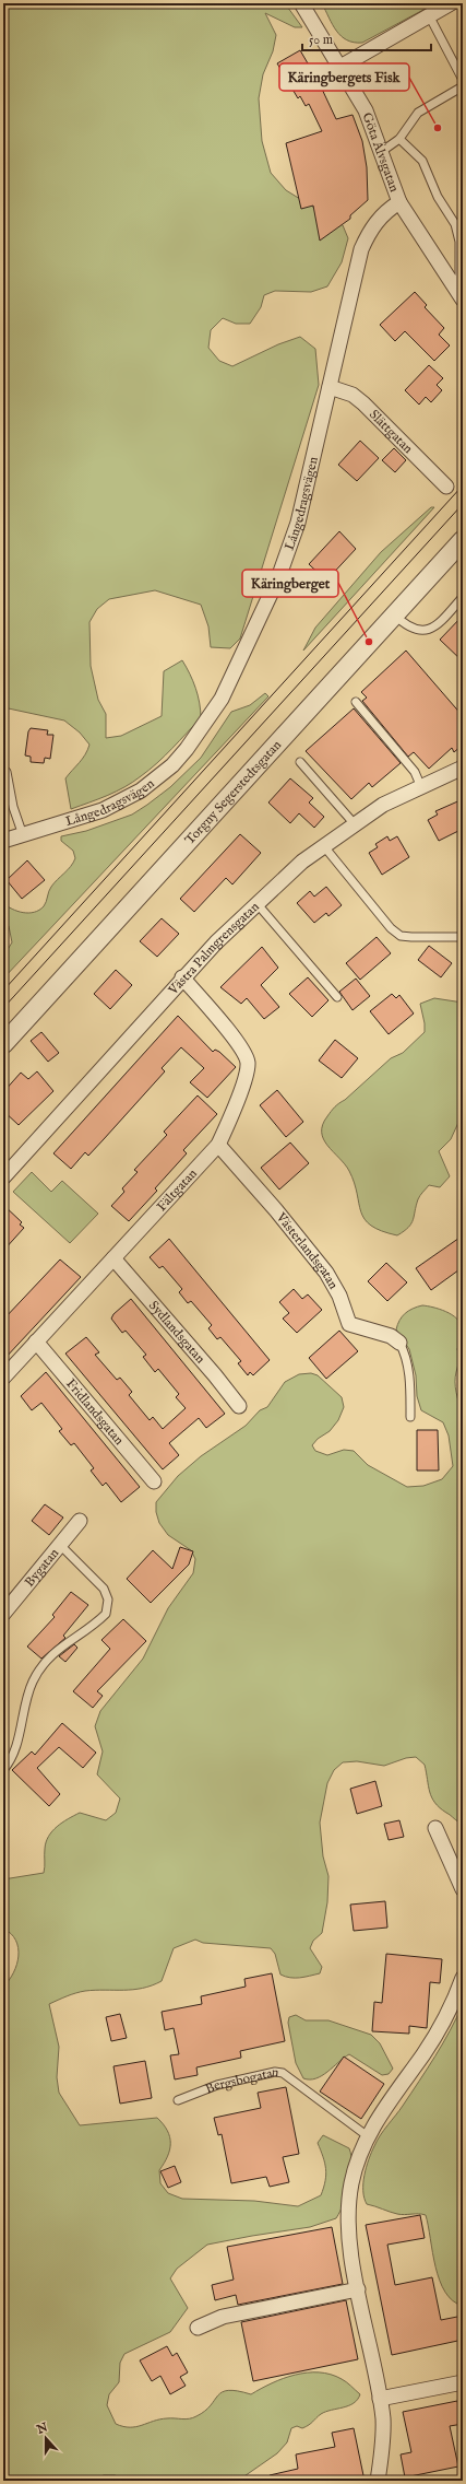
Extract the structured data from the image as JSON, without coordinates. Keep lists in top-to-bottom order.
{
  "streets": {
    "street": [
      "Göta Älvsgatan",
      "Slättgatan",
      "Långedragsvägen",
      "Torgny Segerstedtsgatan",
      "Västra Palmgrensgatan",
      "Fältgatan",
      "Västerlandsgatan",
      "Sydlandsgatan",
      "Fridlandsgatan",
      "Bygatan"
    ],
    "lane": ["Bergsbogatan"]
  },
  "crossings": [
    ["Göta Älvsgatan", "Långedragsvägen"],
    ["Slättgatan", "Långedragsvägen"],
    ["Västra Palmgrensgatan", "Fältgatan"],
    ["Fältgatan", "Västerlandsgatan"],
    ["Fältgatan", "Sydlandsgatan"],
    ["Fältgatan", "Fridlandsgatan"]
  ],
  "places": ["Käringbergets Fisk", "Käringberget"],
  "scale_bar": "50 m",
  "north": "top"
}
